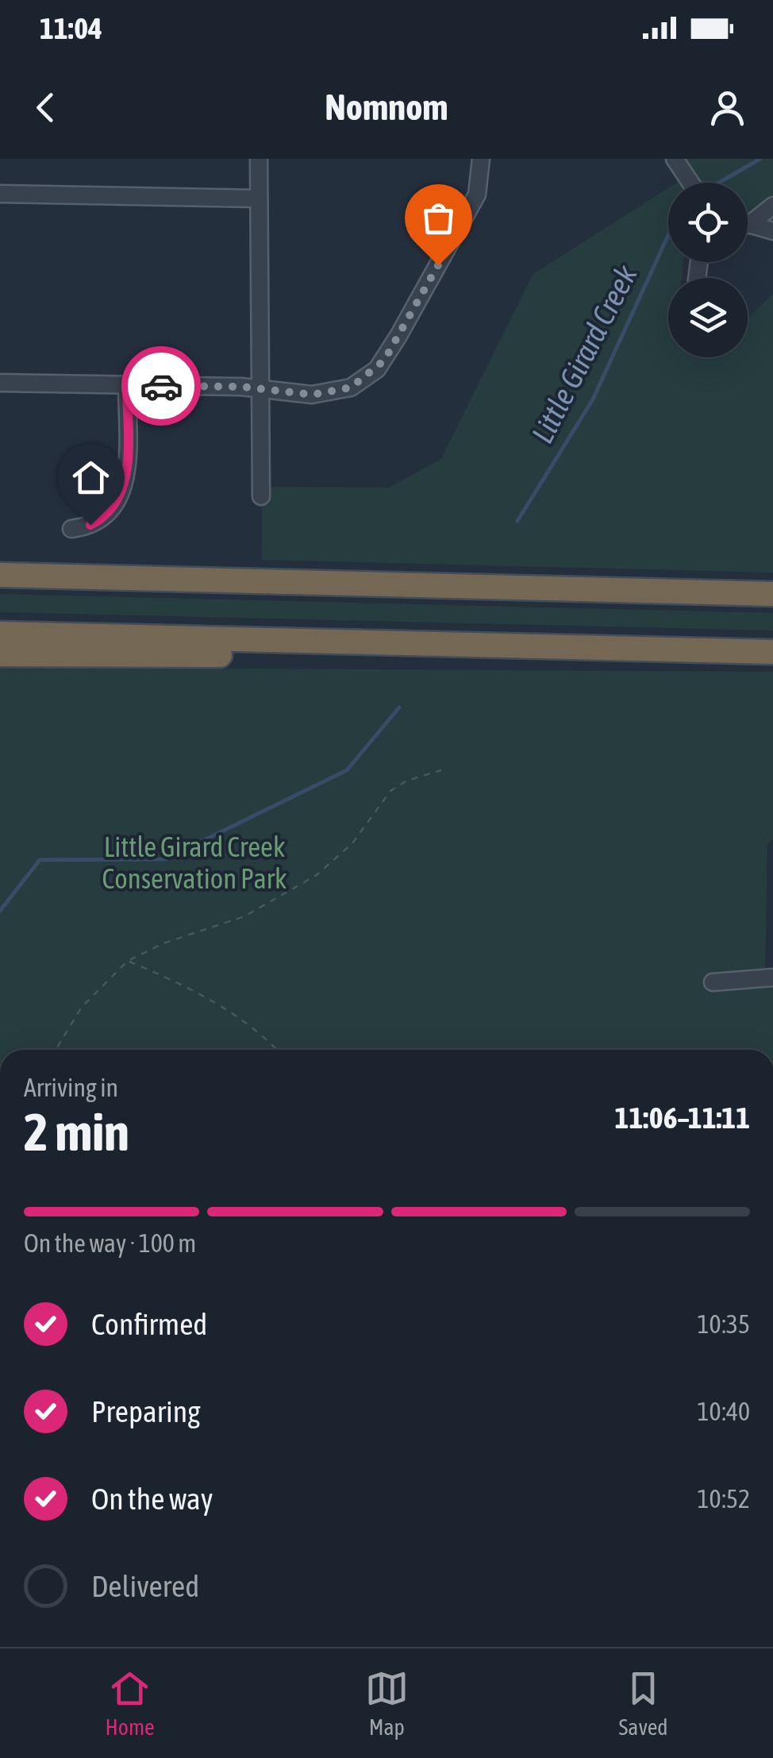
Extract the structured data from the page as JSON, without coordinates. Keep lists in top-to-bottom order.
{
  "water": ["Little Girard Creek"],
  "parks": ["Little Girard Creek Conservation Park"],
  "page": {
    "status": "11:04",
    "header": "Nomnom",
    "heading": ["2 min", "Arriving in", "11:06–11:11"],
    "bar": "On the way · 100 m",
    "list": [
      ["Confirmed", "10:35"],
      ["Preparing", "10:40"],
      ["On the way", "10:52"],
      "Delivered"
    ],
    "tabs": ["Home", "Map", "Saved"]
  }
}
